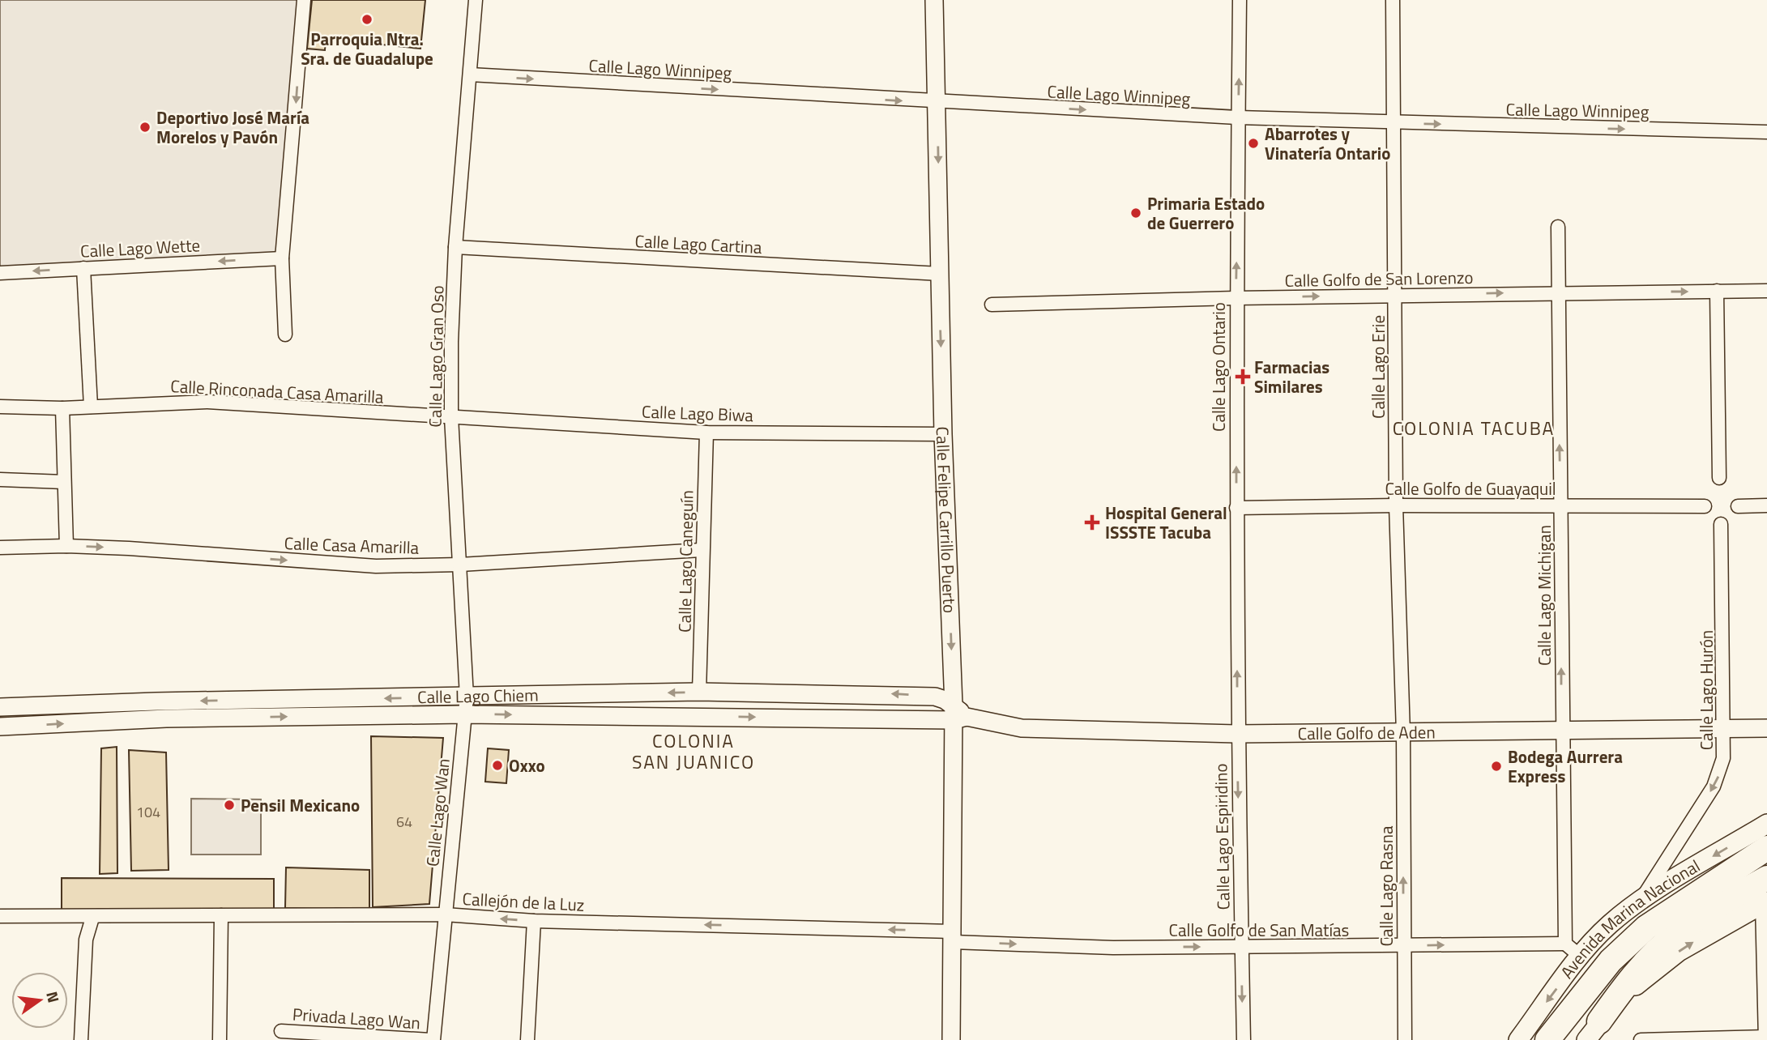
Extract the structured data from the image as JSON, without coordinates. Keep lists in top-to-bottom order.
{
  "streets": {
    "highway": ["Avenida Marina Nacional"],
    "street": [
      "Calle Lago Winnipeg",
      "Calle Lago Cartina",
      "Calle Lago Wette",
      "Calle Golfo de San Lorenzo",
      "Calle Lago Gran Oso",
      "Calle Lago Ontario",
      "Calle Lago Erie",
      "Calle Rinconada Casa Amarilla",
      "Calle Lago Biwa",
      "Calle Golfo de Guayaquil",
      "Calle Felipe Carrillo Puerto",
      "Calle Casa Amarilla",
      "Calle Lago Caneguín",
      "Calle Lago Michigan",
      "Calle Lago Hurón",
      "Calle Lago Chiem",
      "Calle Golfo de Aden",
      "Calle Lago Wan",
      "Calle Lago Espiridino",
      "Calle Lago Rasna",
      "Callejón de la Luz",
      "Calle Golfo de San Matías",
      "Privada Lago Wan"
    ]
  },
  "crossings": [
    ["Calle Lago Winnipeg", "Calle Lago Gran Oso"],
    ["Calle Lago Winnipeg", "Calle Lago Ontario"],
    ["Calle Lago Winnipeg", "Calle Lago Erie"],
    ["Calle Lago Winnipeg", "Calle Felipe Carrillo Puerto"],
    ["Calle Lago Cartina", "Calle Lago Gran Oso"],
    ["Calle Lago Cartina", "Calle Felipe Carrillo Puerto"],
    ["Calle Golfo de San Lorenzo", "Calle Lago Ontario"],
    ["Calle Golfo de San Lorenzo", "Calle Lago Erie"],
    ["Calle Golfo de San Lorenzo", "Calle Lago Michigan"],
    ["Calle Lago Gran Oso", "Calle Rinconada Casa Amarilla"],
    ["Calle Lago Gran Oso", "Calle Lago Biwa"],
    ["Calle Lago Gran Oso", "Calle Casa Amarilla"],
    ["Calle Lago Gran Oso", "Calle Lago Chiem"],
    ["Calle Lago Gran Oso", "Calle Lago Wan"],
    ["Calle Lago Ontario", "Calle Golfo de Guayaquil"],
    ["Calle Lago Ontario", "Calle Golfo de Aden"],
    ["Calle Lago Ontario", "Calle Lago Espiridino"],
    ["Calle Lago Erie", "Calle Golfo de Guayaquil"],
    ["Calle Lago Erie", "Calle Golfo de Aden"],
    ["Calle Lago Erie", "Calle Lago Rasna"],
    ["Calle Rinconada Casa Amarilla", "Calle Lago Biwa"],
    ["Calle Lago Biwa", "Calle Felipe Carrillo Puerto"],
    ["Calle Lago Biwa", "Calle Lago Caneguín"],
    ["Calle Golfo de Guayaquil", "Calle Lago Michigan"],
    ["Calle Felipe Carrillo Puerto", "Calle Lago Chiem"],
    ["Calle Felipe Carrillo Puerto", "Calle Golfo de Aden"],
    ["Calle Felipe Carrillo Puerto", "Callejón de la Luz"],
    ["Calle Felipe Carrillo Puerto", "Calle Golfo de San Matías"],
    ["Calle Casa Amarilla", "Calle Lago Caneguín"],
    ["Calle Lago Caneguín", "Calle Lago Chiem"],
    ["Calle Lago Michigan", "Calle Golfo de Aden"],
    ["Calle Lago Michigan", "Calle Golfo de San Matías"],
    ["Calle Lago Hurón", "Calle Golfo de Aden"],
    ["Calle Lago Hurón", "Avenida Marina Nacional"],
    ["Calle Lago Chiem", "Calle Golfo de Aden"],
    ["Calle Lago Chiem", "Calle Lago Wan"],
    ["Calle Golfo de Aden", "Calle Lago Espiridino"],
    ["Calle Golfo de Aden", "Calle Lago Rasna"],
    ["Calle Lago Wan", "Callejón de la Luz"],
    ["Calle Lago Wan", "Privada Lago Wan"],
    ["Calle Lago Espiridino", "Calle Golfo de San Matías"],
    ["Calle Lago Rasna", "Calle Golfo de San Matías"],
    ["Callejón de la Luz", "Calle Golfo de San Matías"]
  ],
  "one_way": [
    "Calle Lago Winnipeg",
    "Calle Lago Wette",
    "Calle Golfo de San Lorenzo",
    "Calle Lago Ontario",
    "Calle Felipe Carrillo Puerto",
    "Calle Casa Amarilla",
    "Calle Lago Michigan",
    "Calle Lago Hurón",
    "Calle Lago Espiridino",
    "Calle Lago Rasna",
    "Callejón de la Luz",
    "Calle Golfo de San Matías"
  ],
  "districts": ["COLONIA TACUBA", "COLONIA SAN JUANICO"],
  "places": {
    "other": [
      "Parroquia Ntra. Sra. de Guadalupe",
      "Deportivo José María Morelos y Pavón",
      "Abarrotes y Vinatería Ontario",
      "Primaria Estado de Guerrero",
      "Oxxo",
      "Bodega Aurrera Express",
      "Pensil Mexicano"
    ],
    "health": ["Farmacias Similares", "Hospital General ISSSTE Tacuba"]
  },
  "house_numbers": ["104", "64"],
  "north": "right"
}
